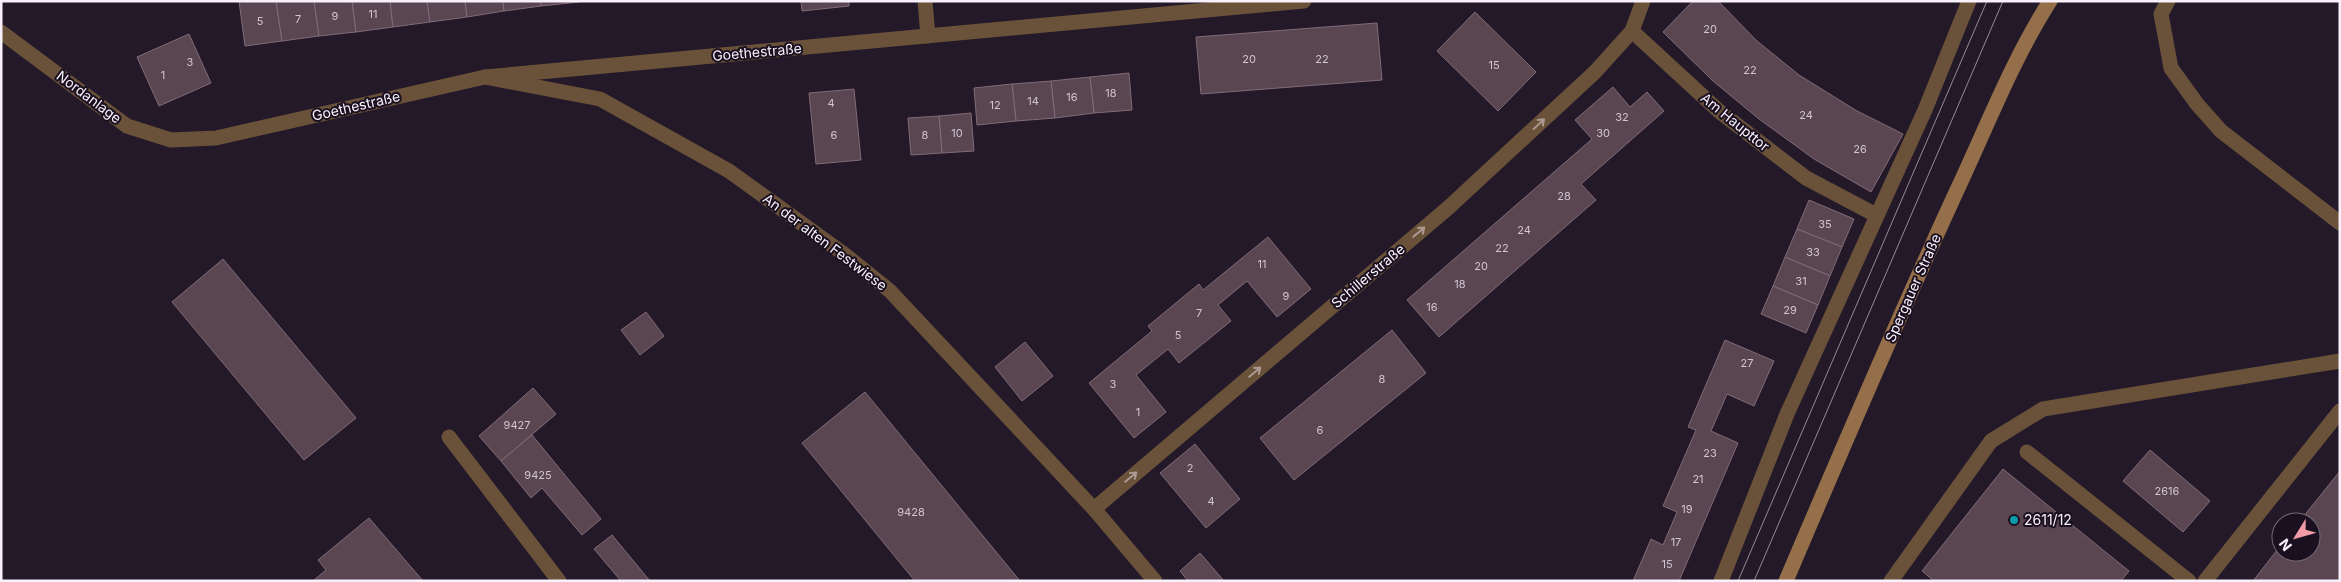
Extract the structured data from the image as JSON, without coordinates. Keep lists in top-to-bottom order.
{
  "streets": {
    "main road": ["Spergauer Straße"],
    "street": [
      "Goethestraße",
      "Nordanlage",
      "Am Haupttor",
      "An der alten Festwiese",
      "Schillerstraße"
    ]
  },
  "crossings": [
    ["Goethestraße", "Nordanlage"],
    ["Goethestraße", "An der alten Festwiese"],
    ["Am Haupttor", "Schillerstraße"],
    ["An der alten Festwiese", "Schillerstraße"]
  ],
  "one_way": ["Schillerstraße"],
  "places": ["2611/12"],
  "house_numbers": [
    "11",
    "9",
    "7",
    "5",
    "20",
    "20",
    "22",
    "3",
    "15",
    "22",
    "1",
    "18",
    "16",
    "14",
    "4",
    "12",
    "24",
    "32",
    "10",
    "30",
    "6",
    "8",
    "26",
    "28",
    "35",
    "24",
    "22",
    "33",
    "11",
    "20",
    "31",
    "18",
    "9",
    "16",
    "29",
    "7",
    "5",
    "27",
    "8",
    "3",
    "1",
    "9427",
    "6",
    "23",
    "2",
    "9425",
    "21",
    "2616",
    "4",
    "19",
    "9428",
    "17",
    "15"
  ],
  "north": "bottom left"
}
